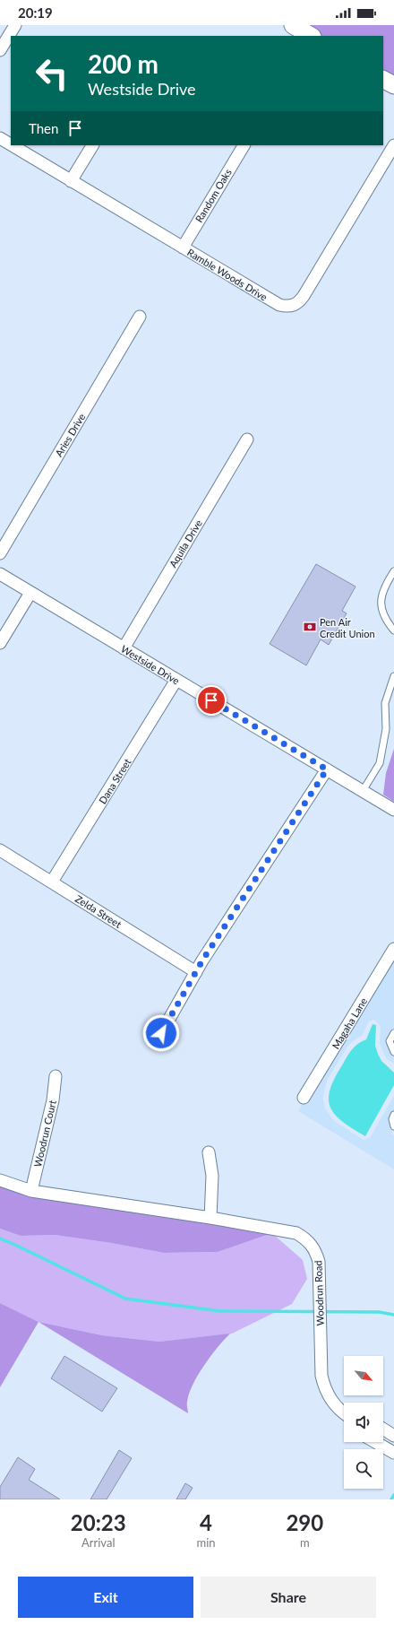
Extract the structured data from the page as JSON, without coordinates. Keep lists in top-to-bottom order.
{
  "streets": {
    "street": [
      "Random Oaks",
      "Ramble Woods Drive",
      "Aries Drive",
      "Aquila Drive",
      "Westside Drive",
      "Dana Street",
      "Zelda Street",
      "Magaha Lane",
      "Woodrun Court",
      "Woodrun Road"
    ]
  },
  "crossings": [
    ["Random Oaks", "Ramble Woods Drive"],
    ["Aquila Drive", "Westside Drive"],
    ["Westside Drive", "Dana Street"],
    ["Dana Street", "Zelda Street"],
    ["Woodrun Court", "Woodrun Road"]
  ],
  "places": {
    "bank": ["Pen Air Credit Union"]
  },
  "north": "bottom right",
  "page": {
    "status": "20:19",
    "turn": ["200 m", "Westside Drive"],
    "then": "Then",
    "eta": [
      "20:23",
      "Arrival",
      "4",
      "min",
      "290",
      "m"
    ],
    "buttons": ["Exit", "Share"]
  }
}
